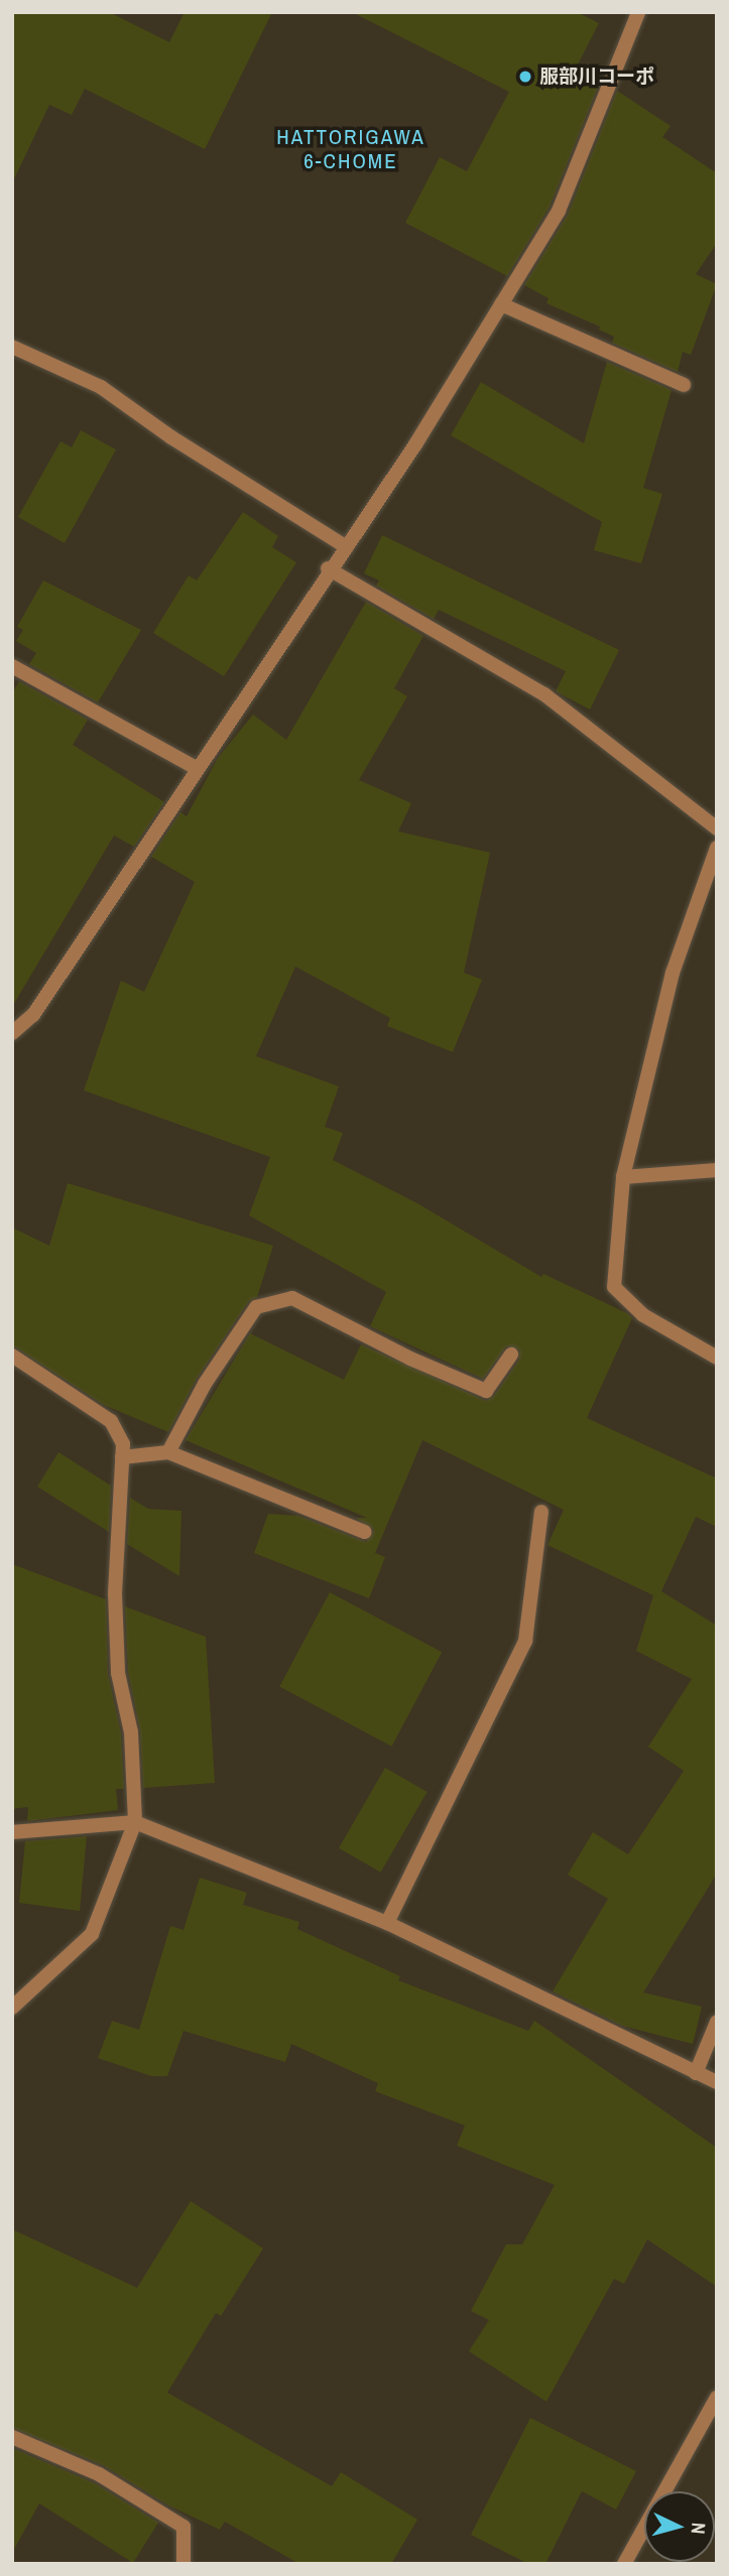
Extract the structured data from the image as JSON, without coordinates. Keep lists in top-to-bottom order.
{
  "districts": ["HATTORIGAWA 6-CHOME"],
  "places": ["服部川コーポ"],
  "north": "right"
}
